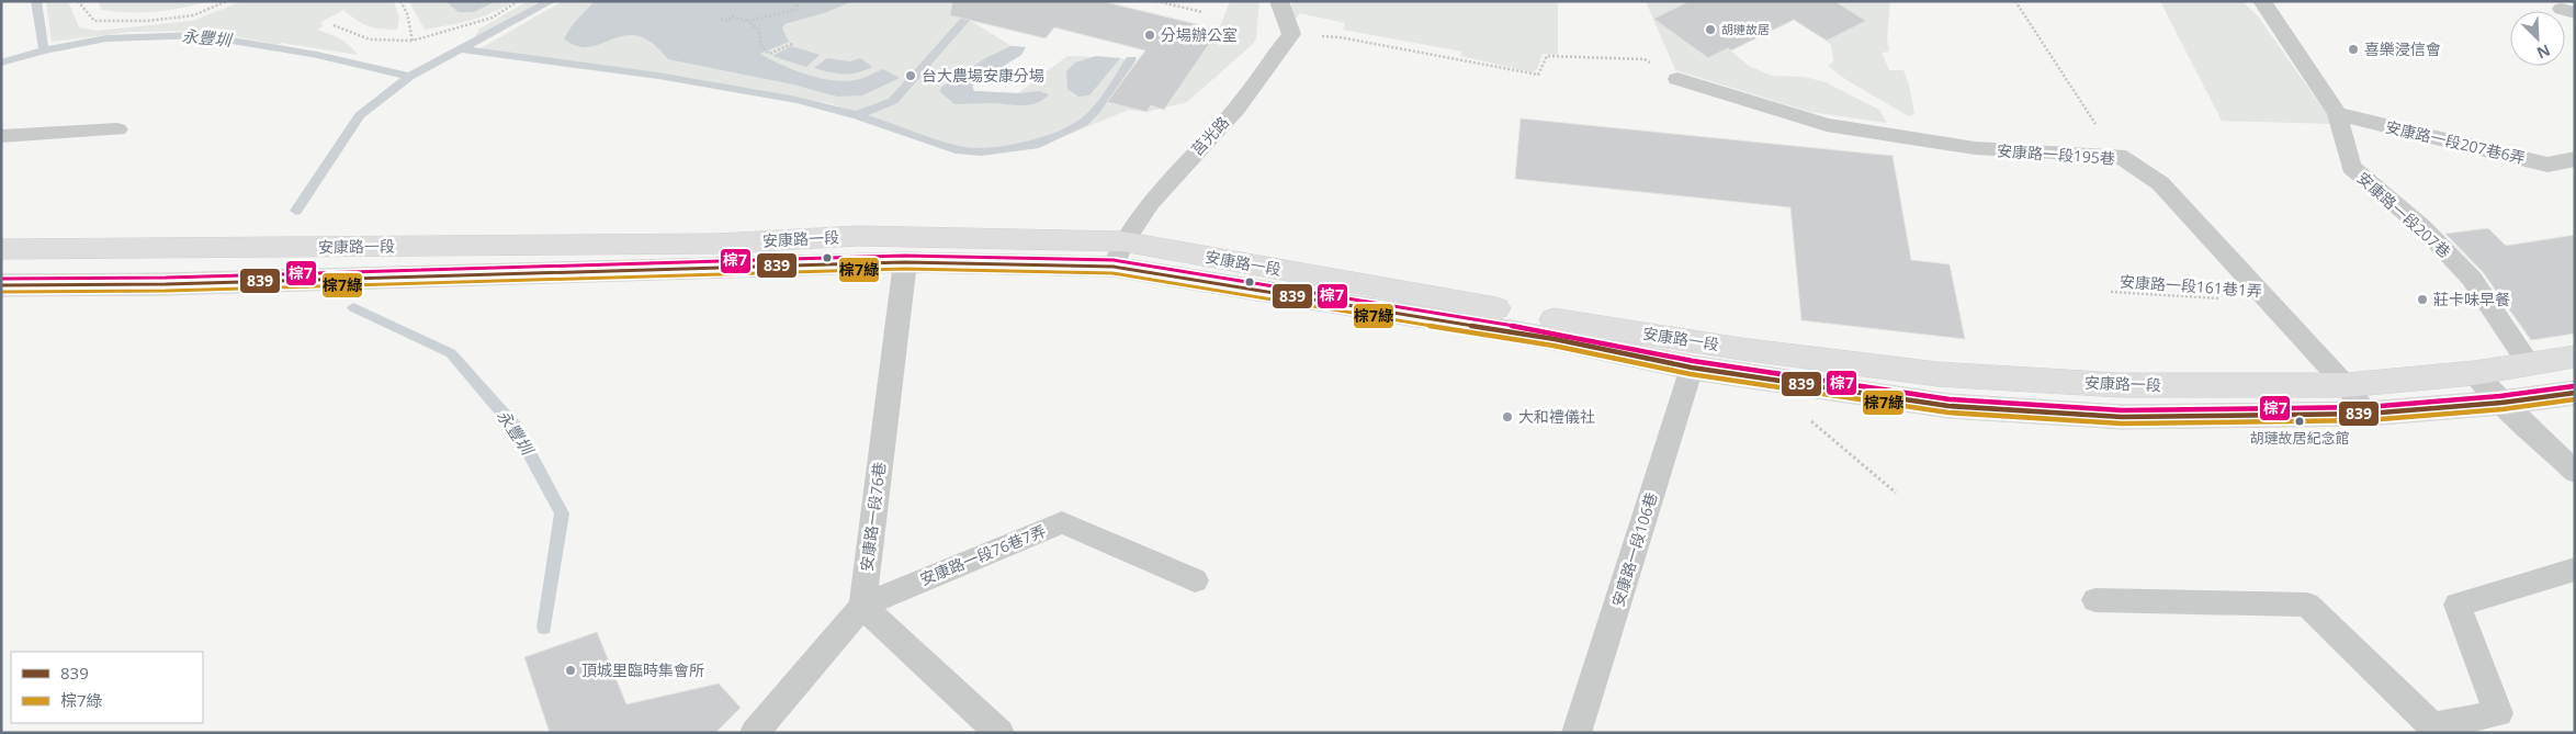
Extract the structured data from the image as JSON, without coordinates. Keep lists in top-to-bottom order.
{
  "streets": {
    "main road": ["安康路一段"],
    "lane": [
      "莒光路",
      "安康路一段207巷6弄",
      "安康路一段195巷",
      "安康路一段207巷",
      "安康路一段76巷",
      "安康路一段106巷",
      "安康路一段76巷7弄"
    ],
    "path": ["安康路一段161巷1弄"]
  },
  "crossings": [
    ["莒光路", "安康路一段"],
    ["安康路一段207巷6弄", "安康路一段207巷"],
    ["安康路一段195巷", "安康路一段"],
    ["安康路一段195巷", "安康路一段161巷1弄"],
    ["安康路一段207巷", "安康路一段"],
    ["安康路一段", "安康路一段76巷"],
    ["安康路一段", "安康路一段106巷"],
    ["安康路一段76巷", "安康路一段76巷7弄"]
  ],
  "water": ["永豐圳"],
  "places": [
    "胡璉故居",
    "分場辦公室",
    "喜樂浸信會",
    "台大農場安康分場",
    "莊卡味早餐",
    "大和禮儀社",
    "胡璉故居紀念館",
    "頂城里臨時集會所"
  ],
  "lines": ["transit line 棕7", "transit line 839", "transit line 棕7綠"],
  "legend": ["839", "棕7綠"],
  "north": "bottom right"
}
